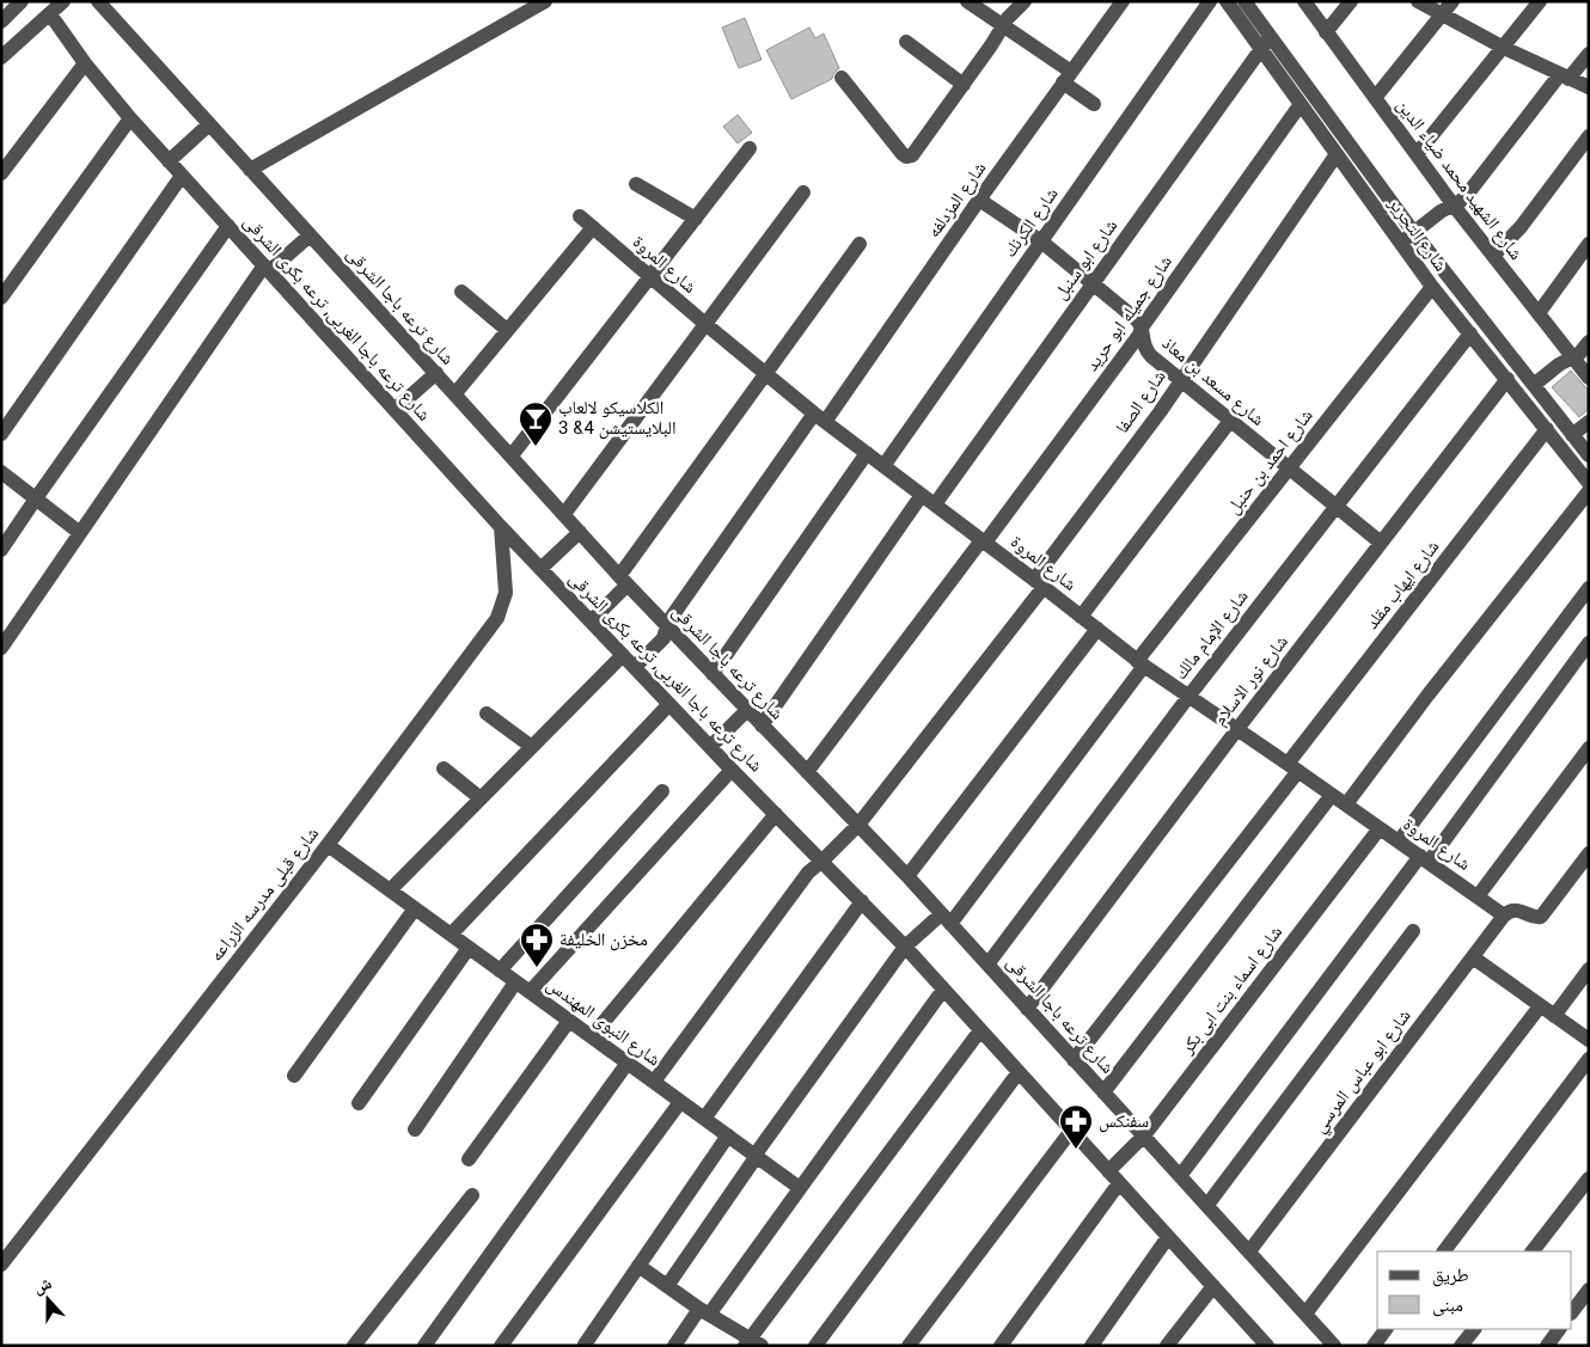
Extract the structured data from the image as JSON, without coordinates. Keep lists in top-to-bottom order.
{
  "streets": {
    "street": [
      "شارع الشهيد محمد ضياء الدين",
      "شارع المزدلفه",
      "شارع الكرنك",
      "شارع التحرير",
      "شارع ابو سنبل",
      "شارع المروة",
      "شارع ترعه باجا الشرقى",
      "شارع جميله ابو حريد",
      "شارع ترعه باجا الغربى, ترعه بكرى الشرقى",
      "شارع مسعد بن معاذ",
      "شارع الصفا",
      "شارع احمد بن حنبل",
      "شارع ايهاب مقلد",
      "شارع الإمام مالك",
      "شارع نور الاسلام",
      "شارع قبلى مدرسه الزراعه",
      "شارع اسماء بنت ابى بكر",
      "شارع النبوى المهندس",
      "شارع ابو عباس المرسي"
    ]
  },
  "crossings": [
    ["شارع المزدلفه", "شارع المروة"],
    ["شارع المزدلفه", "شارع ترعه باجا الشرقى"],
    ["شارع المزدلفه", "شارع ترعه باجا الغربى, ترعه بكرى الشرقى"],
    ["شارع المزدلفه", "شارع مسعد بن معاذ"],
    ["شارع الكرنك", "شارع المروة"],
    ["شارع الكرنك", "شارع مسعد بن معاذ"],
    ["شارع التحرير", "شارع ابو سنبل"],
    ["شارع التحرير", "شارع جميله ابو حريد"],
    ["شارع التحرير", "شارع الصفا"],
    ["شارع التحرير", "شارع احمد بن حنبل"],
    ["شارع التحرير", "شارع ايهاب مقلد"],
    ["شارع التحرير", "شارع الإمام مالك"],
    ["شارع التحرير", "شارع نور الاسلام"],
    ["شارع ابو سنبل", "شارع المروة"],
    ["شارع ابو سنبل", "شارع مسعد بن معاذ"],
    ["شارع المروة", "شارع جميله ابو حريد"],
    ["شارع المروة", "شارع الصفا"],
    ["شارع المروة", "شارع احمد بن حنبل"],
    ["شارع المروة", "شارع ايهاب مقلد"],
    ["شارع المروة", "شارع الإمام مالك"],
    ["شارع المروة", "شارع نور الاسلام"],
    ["شارع المروة", "شارع اسماء بنت ابى بكر"],
    ["شارع المروة", "شارع ابو عباس المرسي"],
    ["شارع ترعه باجا الشرقى", "شارع جميله ابو حريد"],
    ["شارع ترعه باجا الشرقى", "شارع الصفا"],
    ["شارع ترعه باجا الشرقى", "شارع احمد بن حنبل"],
    ["شارع ترعه باجا الشرقى", "شارع ايهاب مقلد"],
    ["شارع ترعه باجا الشرقى", "شارع الإمام مالك"],
    ["شارع ترعه باجا الشرقى", "شارع نور الاسلام"],
    ["شارع ترعه باجا الشرقى", "شارع اسماء بنت ابى بكر"],
    ["شارع ترعه باجا الشرقى", "شارع ابو عباس المرسي"],
    ["شارع جميله ابو حريد", "شارع مسعد بن معاذ"],
    ["شارع ترعه باجا الغربى, ترعه بكرى الشرقى", "شارع الصفا"],
    ["شارع ترعه باجا الغربى, ترعه بكرى الشرقى", "شارع احمد بن حنبل"],
    ["شارع ترعه باجا الغربى, ترعه بكرى الشرقى", "شارع قبلى مدرسه الزراعه"],
    ["شارع ترعه باجا الغربى, ترعه بكرى الشرقى", "شارع اسماء بنت ابى بكر"],
    ["شارع مسعد بن معاذ", "شارع الصفا"],
    ["شارع مسعد بن معاذ", "شارع احمد بن حنبل"],
    ["شارع مسعد بن معاذ", "شارع الإمام مالك"],
    ["شارع مسعد بن معاذ", "شارع نور الاسلام"],
    ["شارع الصفا", "شارع النبوى المهندس"],
    ["شارع احمد بن حنبل", "شارع النبوى المهندس"],
    ["شارع قبلى مدرسه الزراعه", "شارع النبوى المهندس"]
  ],
  "places": {
    "bar": ["الكلاسيكو لالعاب البلايستيشن 4& 3"],
    "pharmacy": ["مخزن الخليفة", "سفنكس"]
  },
  "legend": ["طريق", "مبنى"],
  "north": "top"
}
